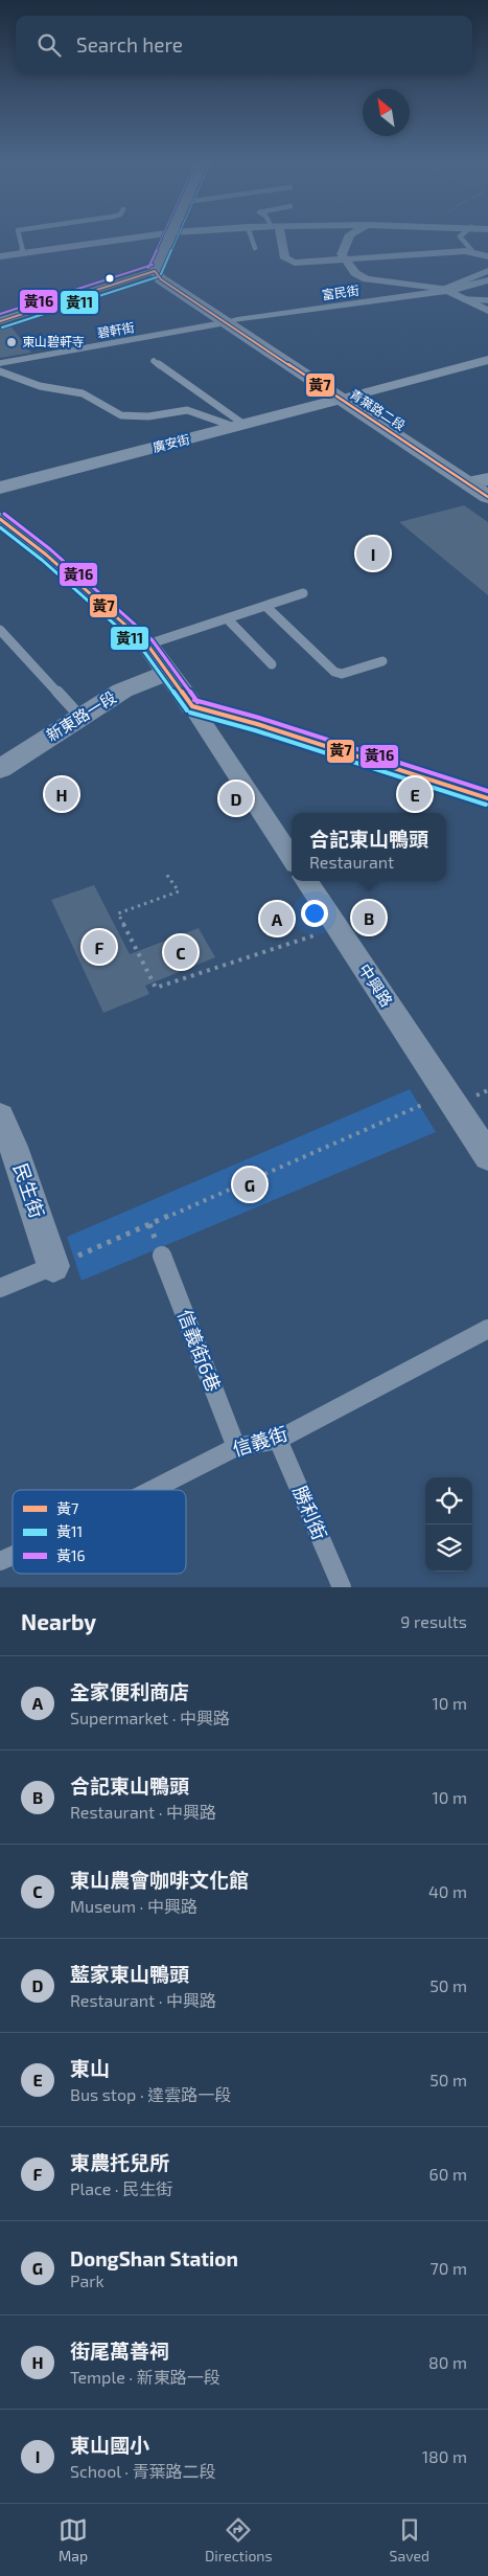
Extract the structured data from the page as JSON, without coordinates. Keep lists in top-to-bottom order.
{
  "streets": {
    "main road": ["青葉路二段"],
    "street": [
      "富民街",
      "廣安街",
      "新東路一段",
      "中興路",
      "民生街"
    ],
    "lane": [
      "碧軒街",
      "信義街6巷",
      "信義街",
      "勝利街"
    ]
  },
  "crossings": [
    ["富民街", "碧軒街"],
    ["富民街", "青葉路二段"],
    ["碧軒街", "青葉路二段"],
    ["青葉路二段", "廣安街"],
    ["信義街6巷", "信義街"],
    ["信義街", "勝利街"]
  ],
  "places": ["東山碧軒寺"],
  "lines": ["transit line 黃11", "transit line 黃16", "transit line 黃7"],
  "legend": ["黃7", "黃11", "黃16"],
  "north": "top left",
  "page": {
    "search": "Search here",
    "pins": [
      "I",
      "E",
      "H",
      "D",
      "B",
      "A",
      "F",
      "C",
      "G"
    ],
    "popup": ["合記東山鴨頭", "Restaurant"],
    "heading": ["Nearby", "9 results"],
    "list": [
      {
        "mark": "A",
        "name": "全家便利商店",
        "note": "Supermarket · 中興路",
        "value": "10 m"
      },
      {
        "mark": "B",
        "name": "合記東山鴨頭",
        "note": "Restaurant · 中興路",
        "value": "10 m"
      },
      {
        "mark": "C",
        "name": "東山農會咖啡文化館",
        "note": "Museum · 中興路",
        "value": "40 m"
      },
      {
        "mark": "D",
        "name": "藍家東山鴨頭",
        "note": "Restaurant · 中興路",
        "value": "50 m"
      },
      {
        "mark": "E",
        "name": "東山",
        "note": "Bus stop · 達雲路一段",
        "value": "50 m"
      },
      {
        "mark": "F",
        "name": "東農托兒所",
        "note": "Place · 民生街",
        "value": "60 m"
      },
      {
        "mark": "G",
        "name": "DongShan Station",
        "note": "Park",
        "value": "70 m"
      },
      {
        "mark": "H",
        "name": "街尾萬善祠",
        "note": "Temple · 新東路一段",
        "value": "80 m"
      },
      {
        "mark": "I",
        "name": "東山國小",
        "note": "School · 青葉路二段",
        "value": "180 m"
      }
    ],
    "nav": ["Map", "Directions", "Saved"]
  }
}
